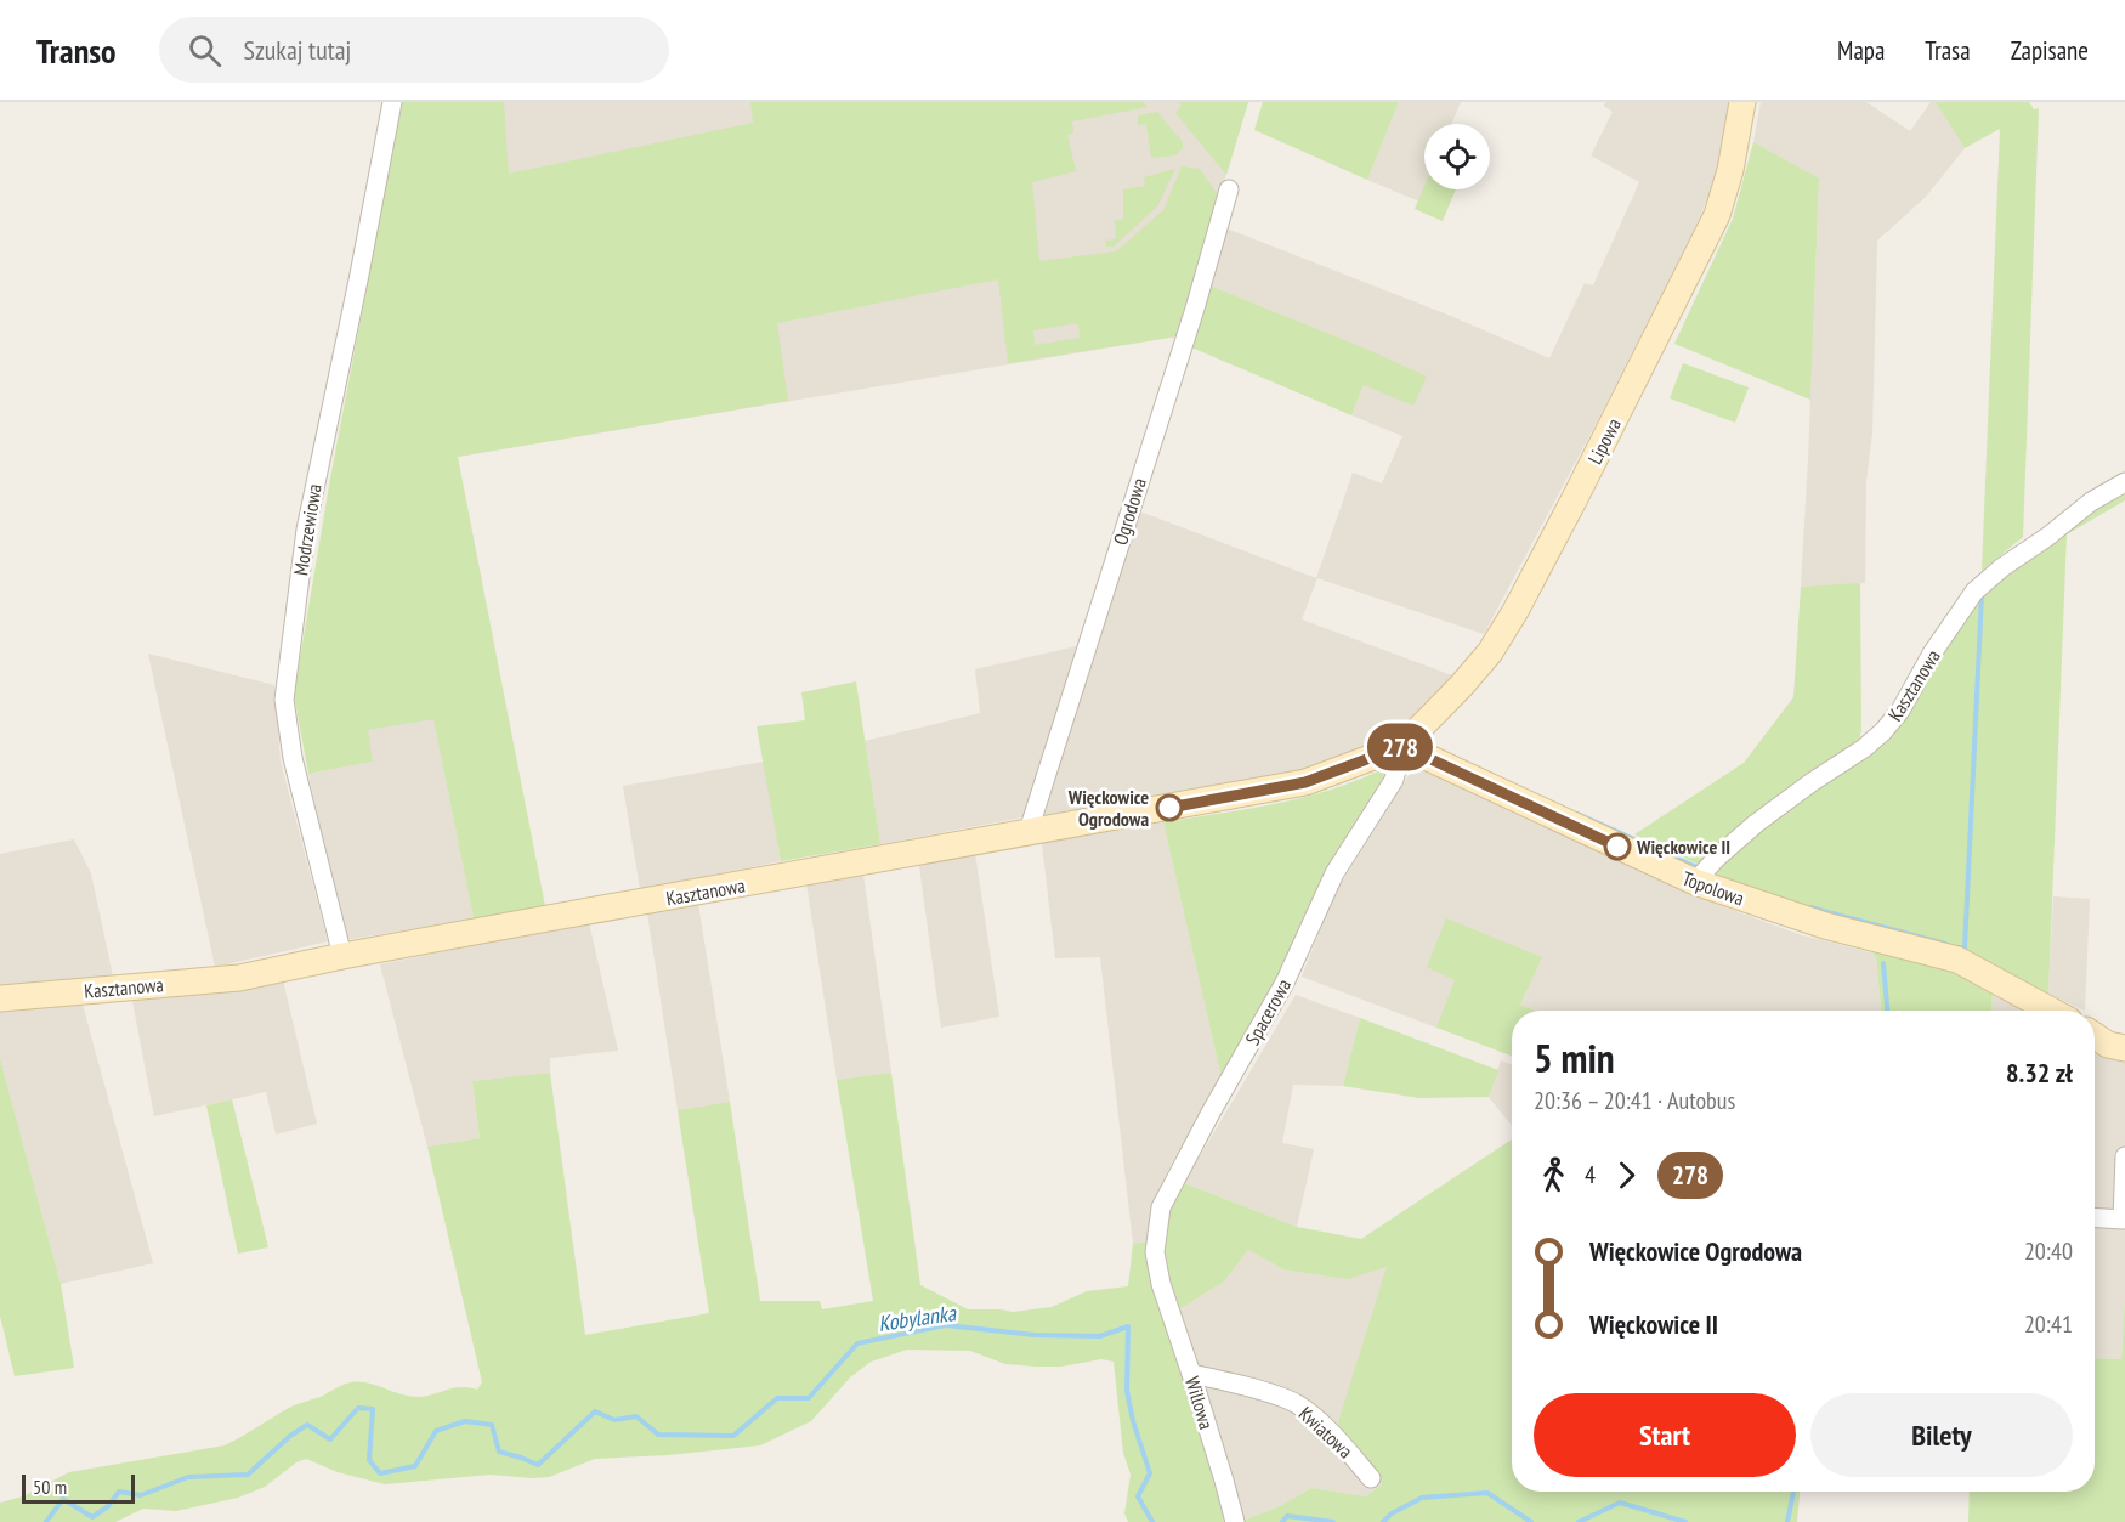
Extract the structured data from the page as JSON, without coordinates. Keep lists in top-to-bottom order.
{
  "streets": {
    "street": [
      "Lipowa",
      "Ogrodowa",
      "Modrzewiowa",
      "Kasztanowa",
      "Topolowa",
      "Spacerowa",
      "Willowa",
      "Kwiatowa"
    ]
  },
  "crossings": [
    ["Lipowa", "Kasztanowa"],
    ["Lipowa", "Topolowa"],
    ["Lipowa", "Spacerowa"],
    ["Ogrodowa", "Kasztanowa"],
    ["Modrzewiowa", "Kasztanowa"],
    ["Kasztanowa", "Topolowa"],
    ["Kasztanowa", "Spacerowa"],
    ["Topolowa", "Spacerowa"],
    ["Spacerowa", "Willowa"],
    ["Willowa", "Kwiatowa"]
  ],
  "water": ["Kobylanka"],
  "places": ["Więckowice Ogrodowa", "Więckowice II"],
  "lines": ["bus line 278"],
  "scale_bar": "50 m",
  "page": {
    "header": "Transo",
    "search": "Szukaj tutaj",
    "nav": ["Mapa", "Trasa", "Zapisane"],
    "on_map": "278",
    "heading": ["5 min", "20:36 – 20:41 · Autobus", "8.32 zł"],
    "legs": ["4", "278"],
    "list": [
      {
        "name": "Więckowice Ogrodowa",
        "value": "20:40"
      },
      {
        "name": "Więckowice II",
        "value": "20:41"
      }
    ],
    "buttons": ["Start", "Bilety"],
    "scale": "50 m"
  }
}
